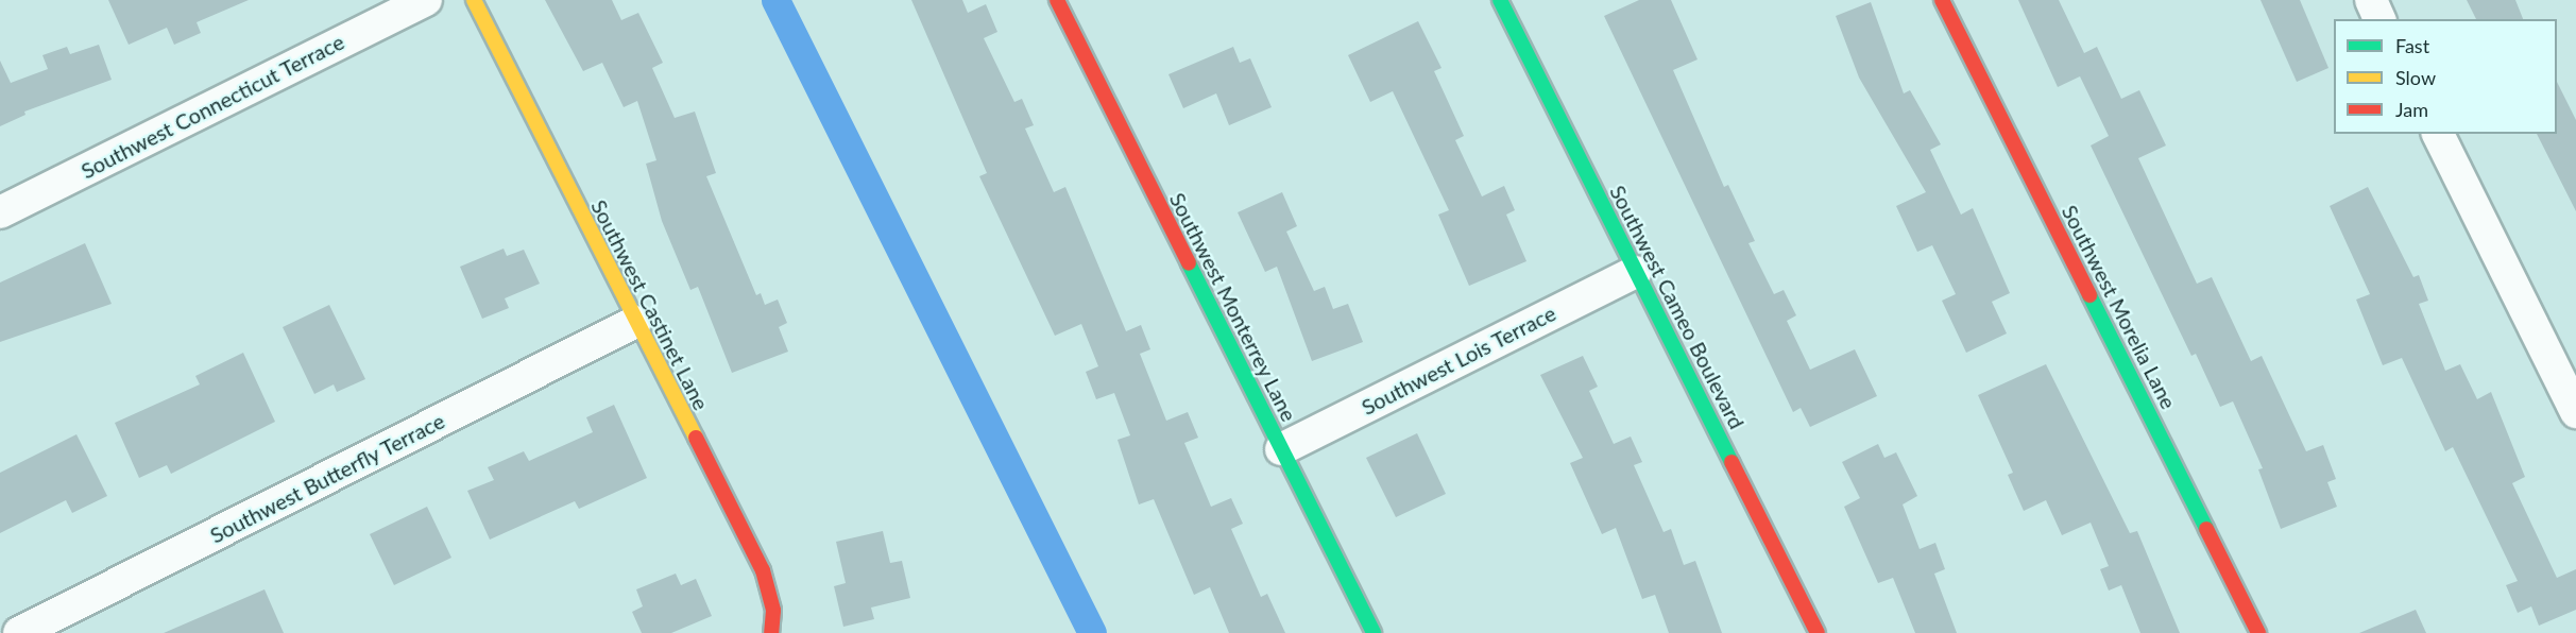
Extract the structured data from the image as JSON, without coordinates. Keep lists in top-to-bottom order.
{
  "streets": {
    "street": [
      "Southwest Connecticut Terrace",
      "Southwest Castinet Lane",
      "Southwest Monterrey Lane",
      "Southwest Cameo Boulevard",
      "Southwest Morelia Lane",
      "Southwest Lois Terrace",
      "Southwest Butterfly Terrace"
    ]
  },
  "crossings": [
    ["Southwest Castinet Lane", "Southwest Butterfly Terrace"],
    ["Southwest Monterrey Lane", "Southwest Lois Terrace"],
    ["Southwest Cameo Boulevard", "Southwest Lois Terrace"]
  ],
  "legend": ["Fast", "Slow", "Jam"]
}
